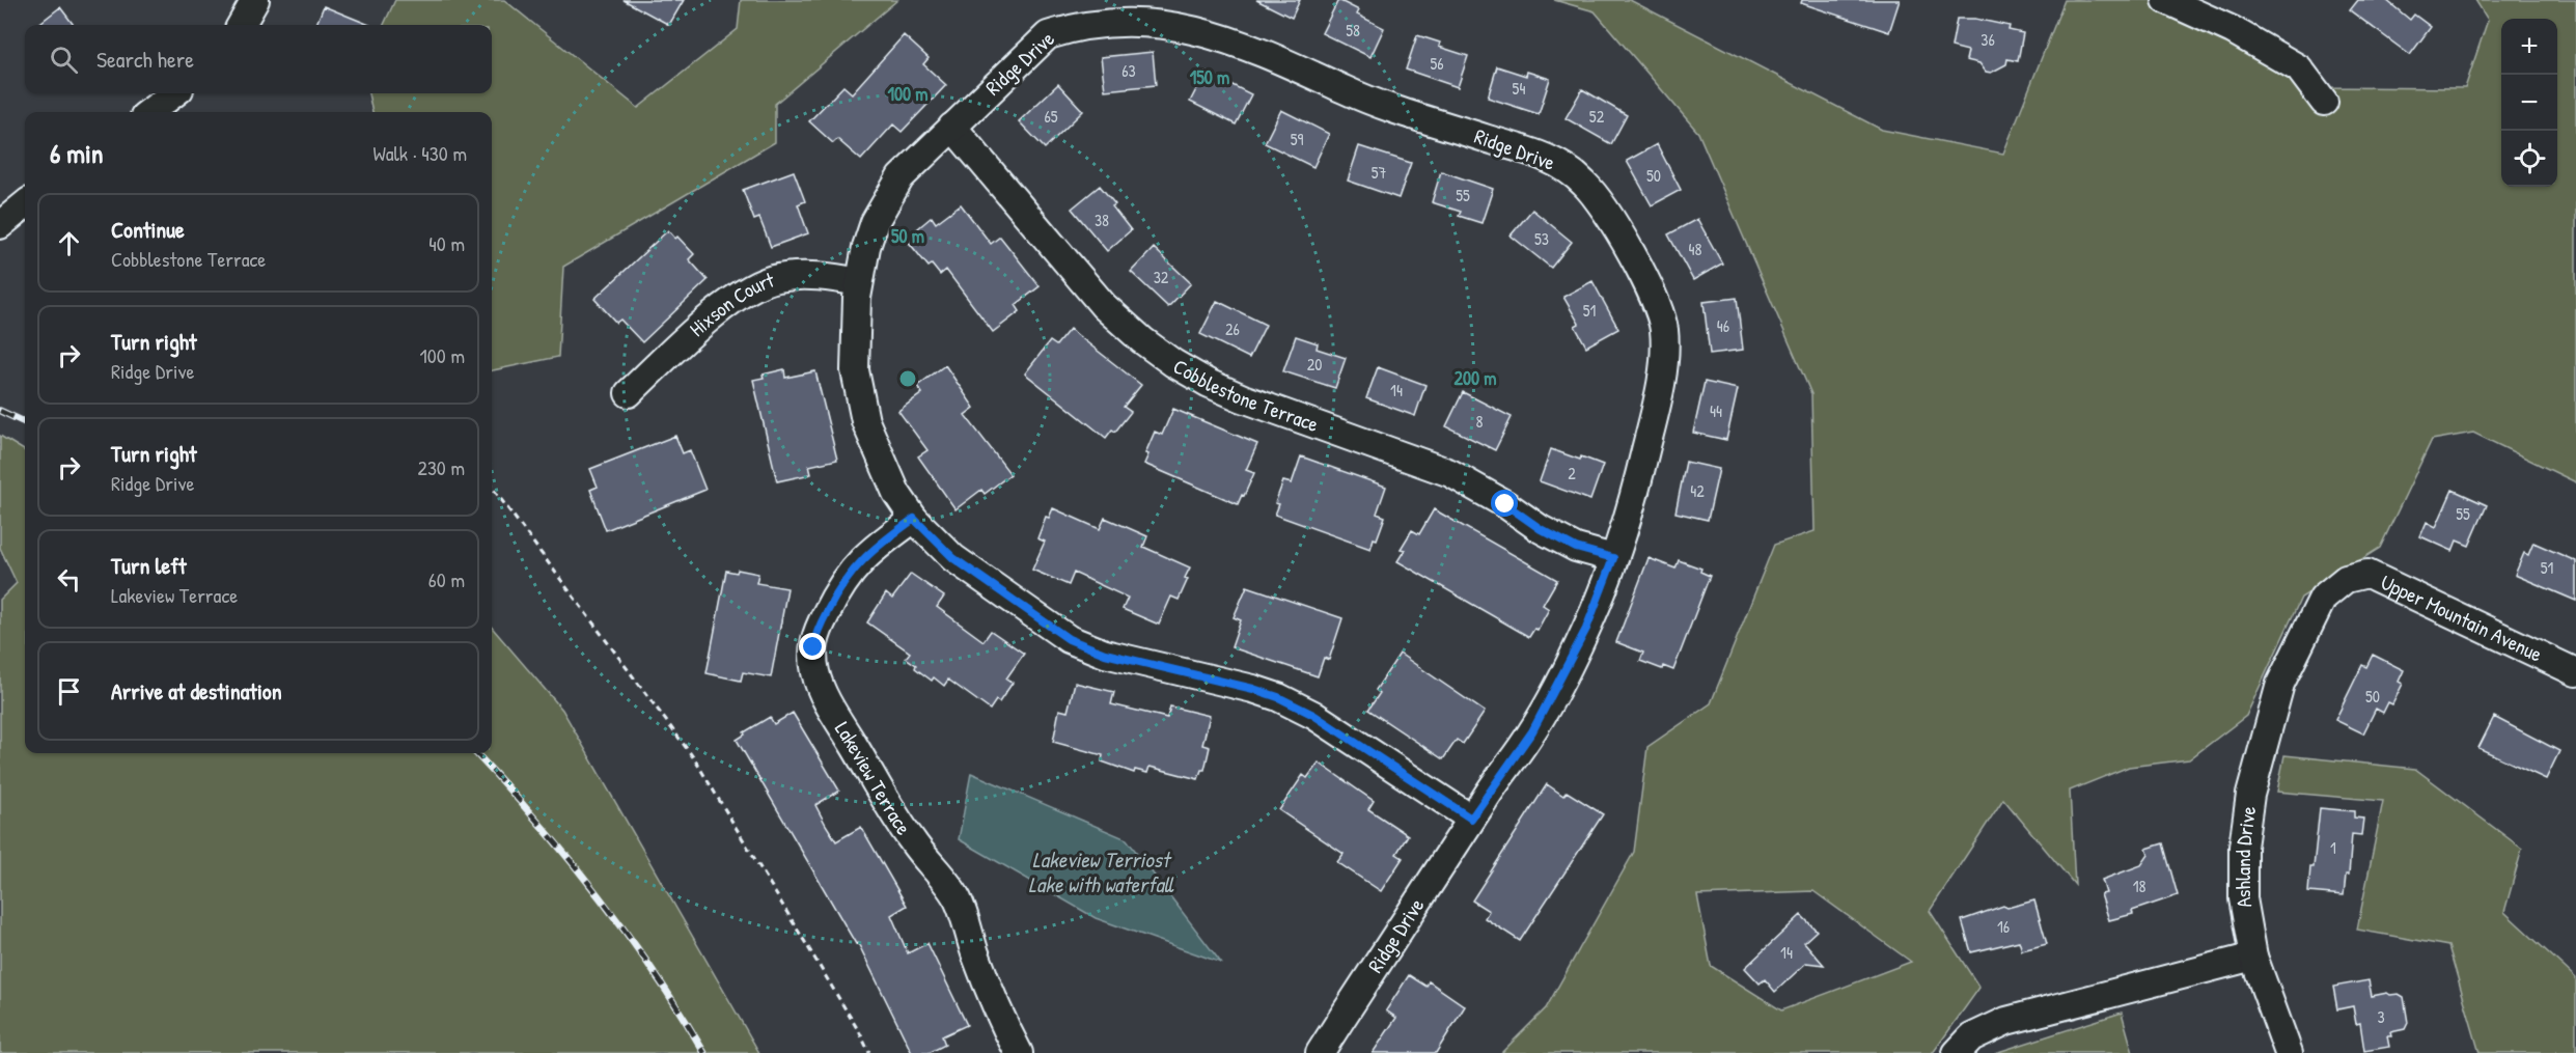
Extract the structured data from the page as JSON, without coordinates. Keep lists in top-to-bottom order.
{
  "streets": {
    "street": [
      "Ridge Drive",
      "Hixson Court",
      "Cobblestone Terrace",
      "Upper Mountain Avenue",
      "Lakeview Terrace",
      "Ashland Drive"
    ]
  },
  "crossings": [
    ["Ridge Drive", "Hixson Court"],
    ["Ridge Drive", "Cobblestone Terrace"],
    ["Ridge Drive", "Lakeview Terrace"],
    ["Upper Mountain Avenue", "Ashland Drive"]
  ],
  "water": ["Lakeview Terriost Lake with waterfall"],
  "house_numbers": [
    "58",
    "36",
    "56",
    "63",
    "54",
    "65",
    "52",
    "59",
    "57",
    "50",
    "55",
    "38",
    "53",
    "48",
    "32",
    "51",
    "46",
    "26",
    "20",
    "14",
    "44",
    "8",
    "2",
    "42",
    "55",
    "51",
    "50",
    "1",
    "18",
    "16",
    "14",
    "3"
  ],
  "page": {
    "map_buttons": ["+", "−"],
    "search": "Search here",
    "heading": ["6 min", "Walk · 430 m"],
    "list": [
      ["Continue", "Cobblestone Terrace", "40 m"],
      ["Turn right", "Ridge Drive", "100 m"],
      ["Turn right", "Ridge Drive", "230 m"],
      ["Turn left", "Lakeview Terrace", "60 m"],
      "Arrive at destination"
    ]
  },
  "rings": [
    "150 m",
    "100 m",
    "50 m",
    "200 m"
  ]
}
